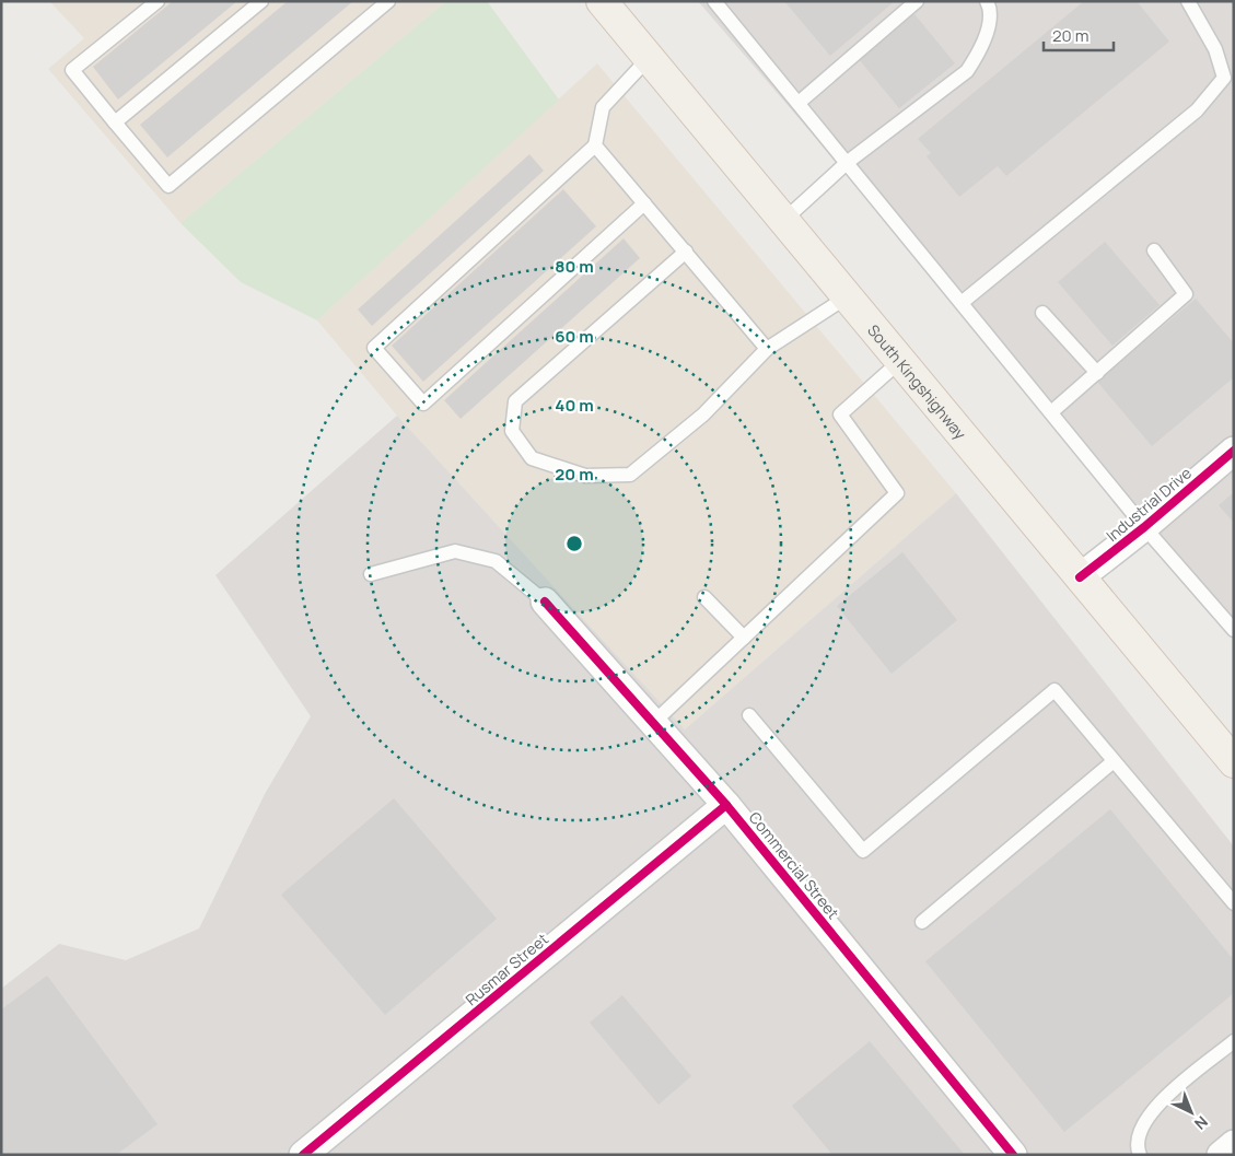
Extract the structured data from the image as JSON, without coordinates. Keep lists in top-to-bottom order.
{
  "streets": {
    "main road": ["South Kingshighway"],
    "street": ["Industrial Drive", "Commercial Street", "Rusmar Street"]
  },
  "crossings": [
    ["South Kingshighway", "Industrial Drive"],
    ["Commercial Street", "Rusmar Street"]
  ],
  "scale_bar": "20 m",
  "north": "bottom right",
  "rings": [
    "80 m",
    "60 m",
    "40 m",
    "20 m"
  ]
}
